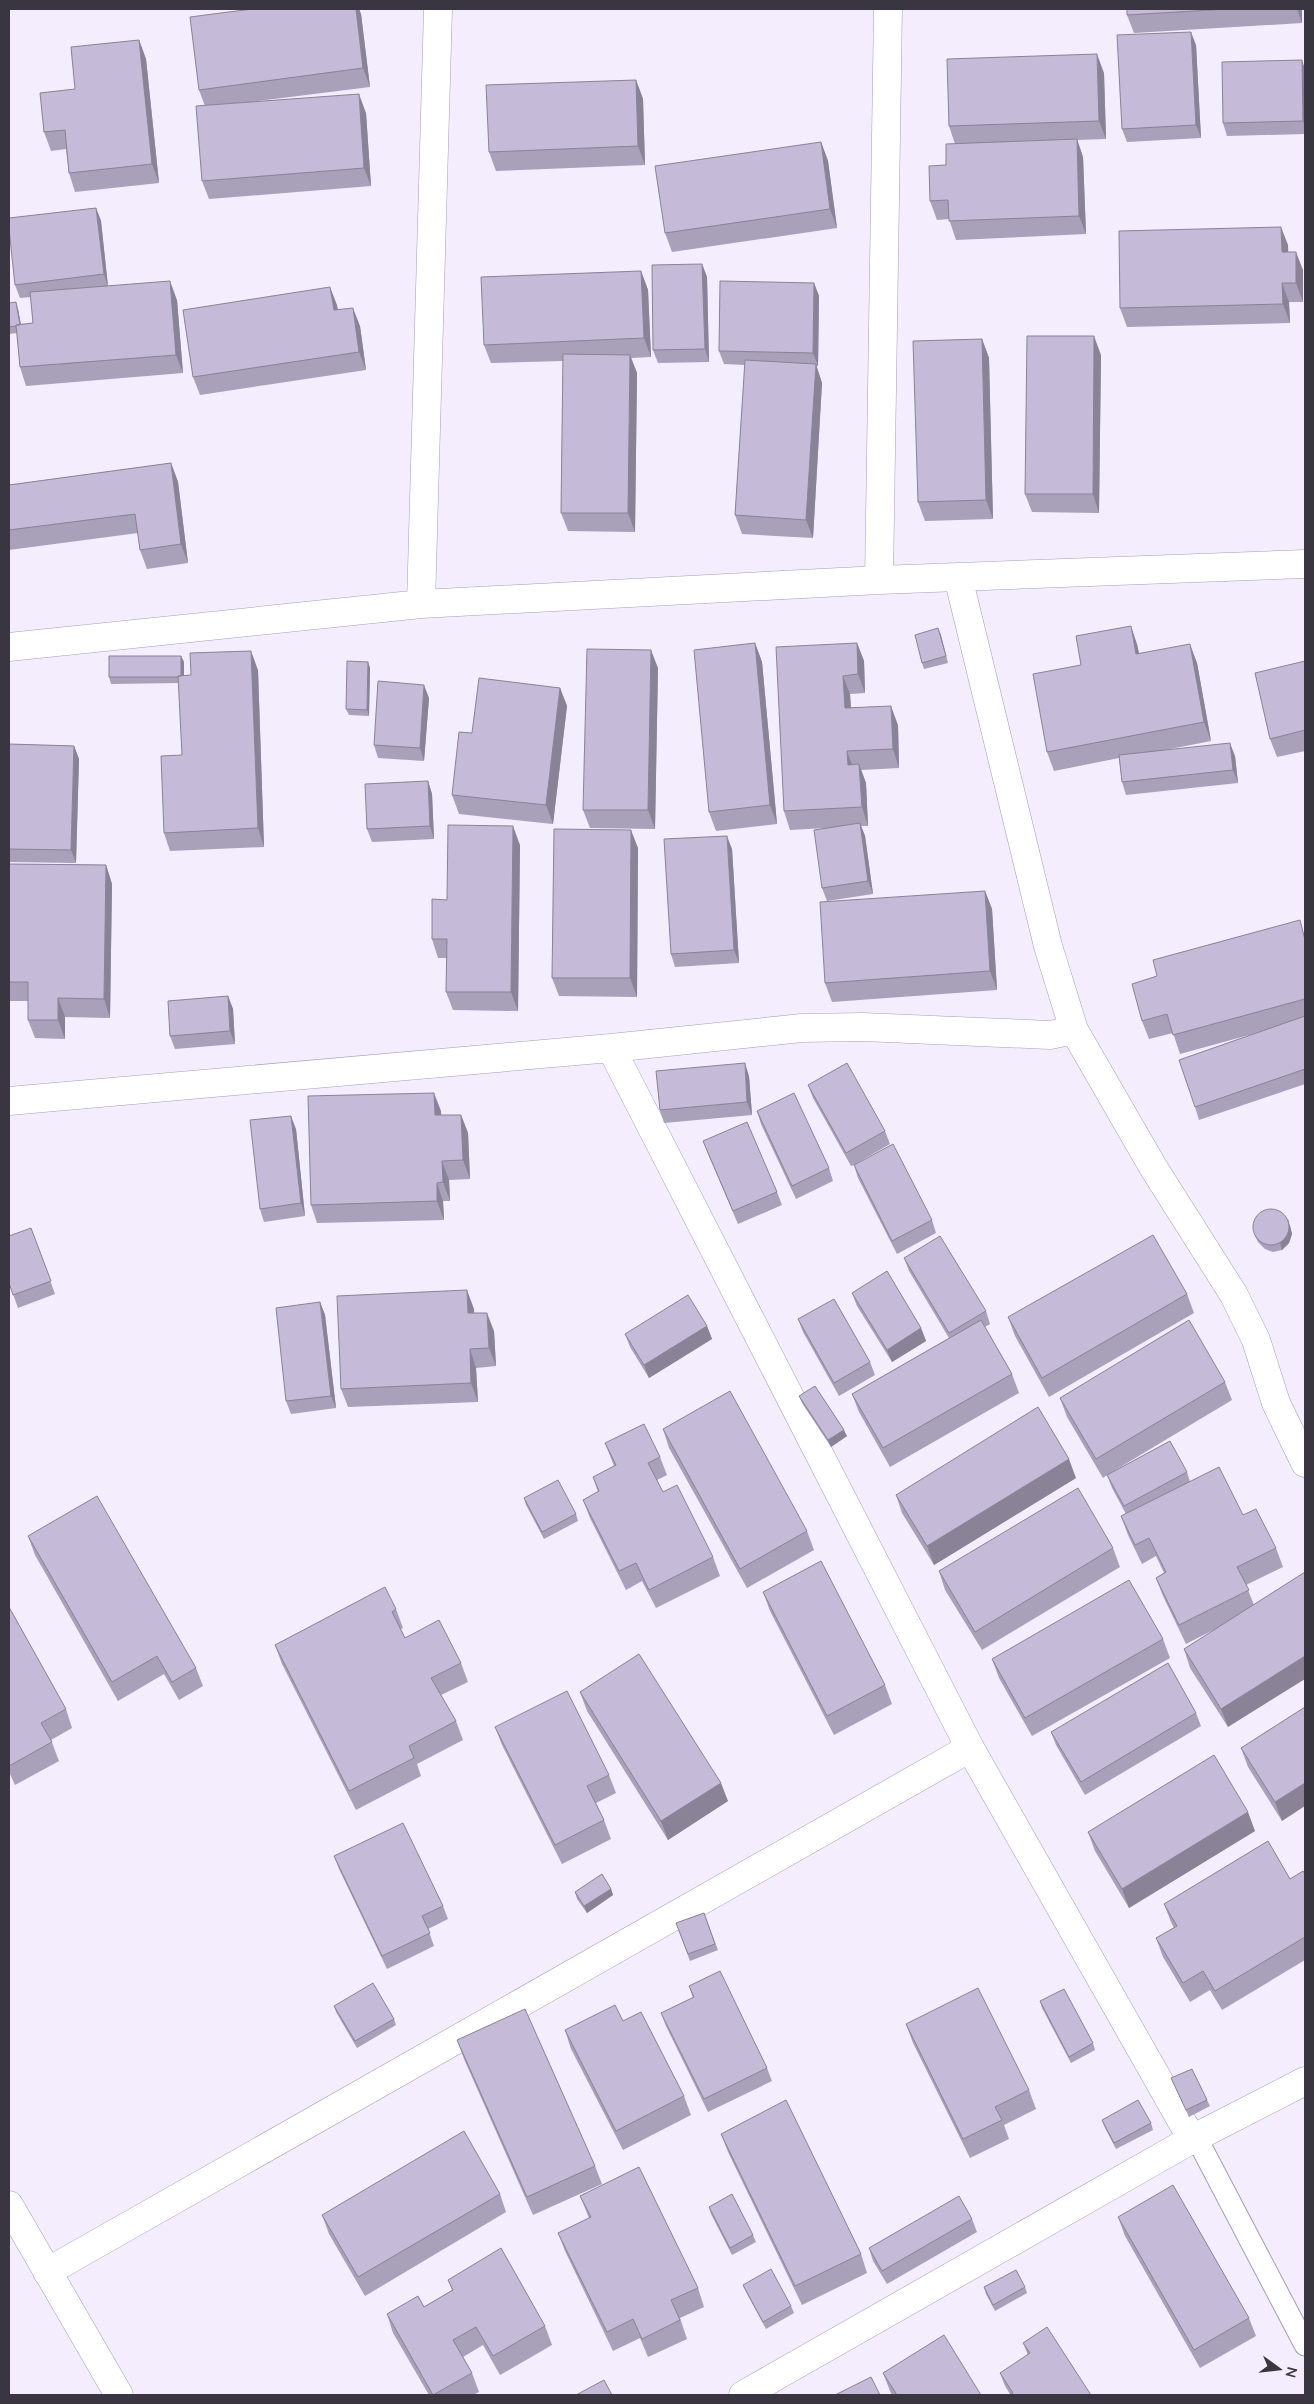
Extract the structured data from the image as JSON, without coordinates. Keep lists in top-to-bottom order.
{
  "north": "right"
}
